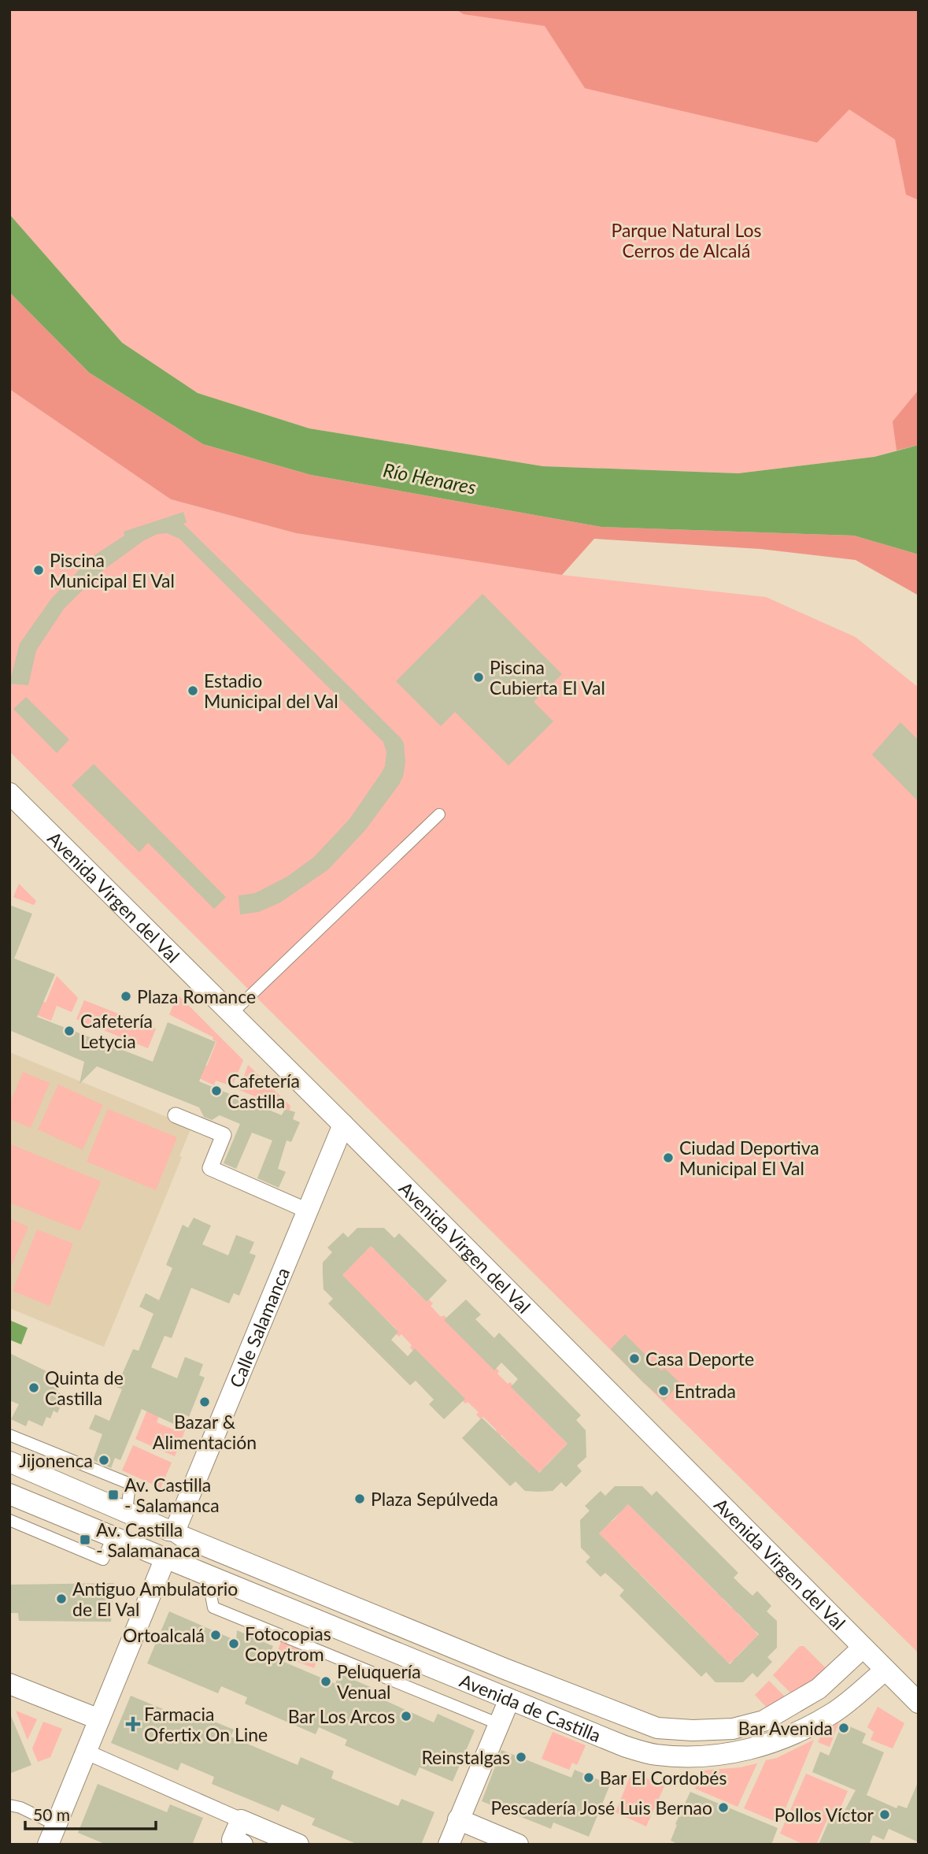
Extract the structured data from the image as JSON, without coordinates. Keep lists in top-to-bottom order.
{
  "streets": {
    "street": ["Avenida Virgen del Val", "Calle Salamanca", "Avenida de Castilla"]
  },
  "crossings": [
    ["Avenida Virgen del Val", "Calle Salamanca"],
    ["Avenida Virgen del Val", "Avenida de Castilla"],
    ["Calle Salamanca", "Avenida de Castilla"]
  ],
  "water": ["Río Henares"],
  "parks": ["Parque Natural Los Cerros de Alcalá"],
  "places": {
    "other": [
      "Piscina Municipal El Val",
      "Piscina Cubierta El Val",
      "Estadio Municipal del Val",
      "Plaza Romance",
      "Cafetería Letycia",
      "Cafetería Castilla",
      "Ciudad Deportiva Municipal El Val",
      "Casa Deporte",
      "Quinta de Castilla",
      "Entrada",
      "Bazar & Alimentación",
      "Jijonenca",
      "Plaza Sepúlveda",
      "Antiguo Ambulatorio de El Val",
      "Ortoalcalá",
      "Fotocopias Copytrom",
      "Peluquería Venual",
      "Bar Los Arcos",
      "Bar Avenida",
      "Reinstalgas",
      "Bar El Cordobés",
      "Pescadería José Luis Bernao",
      "Pollos Víctor"
    ],
    "transit": ["Av. Castilla - Salamanca", "Av. Castilla - Salamanaca"],
    "health": ["Farmacia Ofertix On Line"]
  },
  "scale_bar": "50 m"
}
